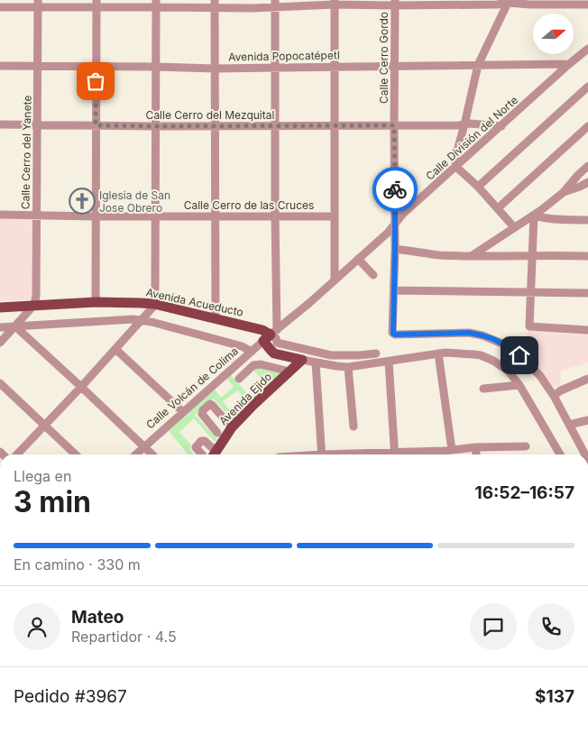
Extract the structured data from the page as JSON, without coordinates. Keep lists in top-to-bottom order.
{
  "streets": {
    "main road": ["Avenida Acueducto", "Avenida Ejido"],
    "street": [
      "Avenida Popocatépetl",
      "Calle Cerro Gordo",
      "Calle Cerro del Mezquital",
      "Calle División del Norte",
      "Calle Cerro del Yanete",
      "Calle Cerro de las Cruces",
      "Calle Volcán de Colima"
    ]
  },
  "crossings": [
    ["Avenida Popocatépetl", "Calle Cerro Gordo"],
    ["Avenida Popocatépetl", "Calle División del Norte"],
    ["Avenida Popocatépetl", "Calle Cerro del Yanete"],
    ["Calle Cerro Gordo", "Calle Cerro del Mezquital"],
    ["Calle Cerro Gordo", "Calle División del Norte"],
    ["Calle Cerro del Mezquital", "Calle División del Norte"],
    ["Calle Cerro del Mezquital", "Calle Cerro del Yanete"],
    ["Calle División del Norte", "Avenida Acueducto"],
    ["Calle División del Norte", "Calle Volcán de Colima"],
    ["Calle Cerro del Yanete", "Calle Cerro de las Cruces"],
    ["Calle Cerro del Yanete", "Avenida Acueducto"],
    ["Avenida Acueducto", "Calle Volcán de Colima"],
    ["Avenida Acueducto", "Avenida Ejido"]
  ],
  "places": {
    "church": ["Iglesia de San Jose Obrero"]
  },
  "north": "right",
  "page": {
    "heading": ["3 min", "Llega en", "16:52–16:57"],
    "panel": [
      "Mateo",
      "Repartidor · 4.5",
      "Pedido #3967",
      "$137"
    ],
    "bar": "En camino · 330 m"
  }
}
